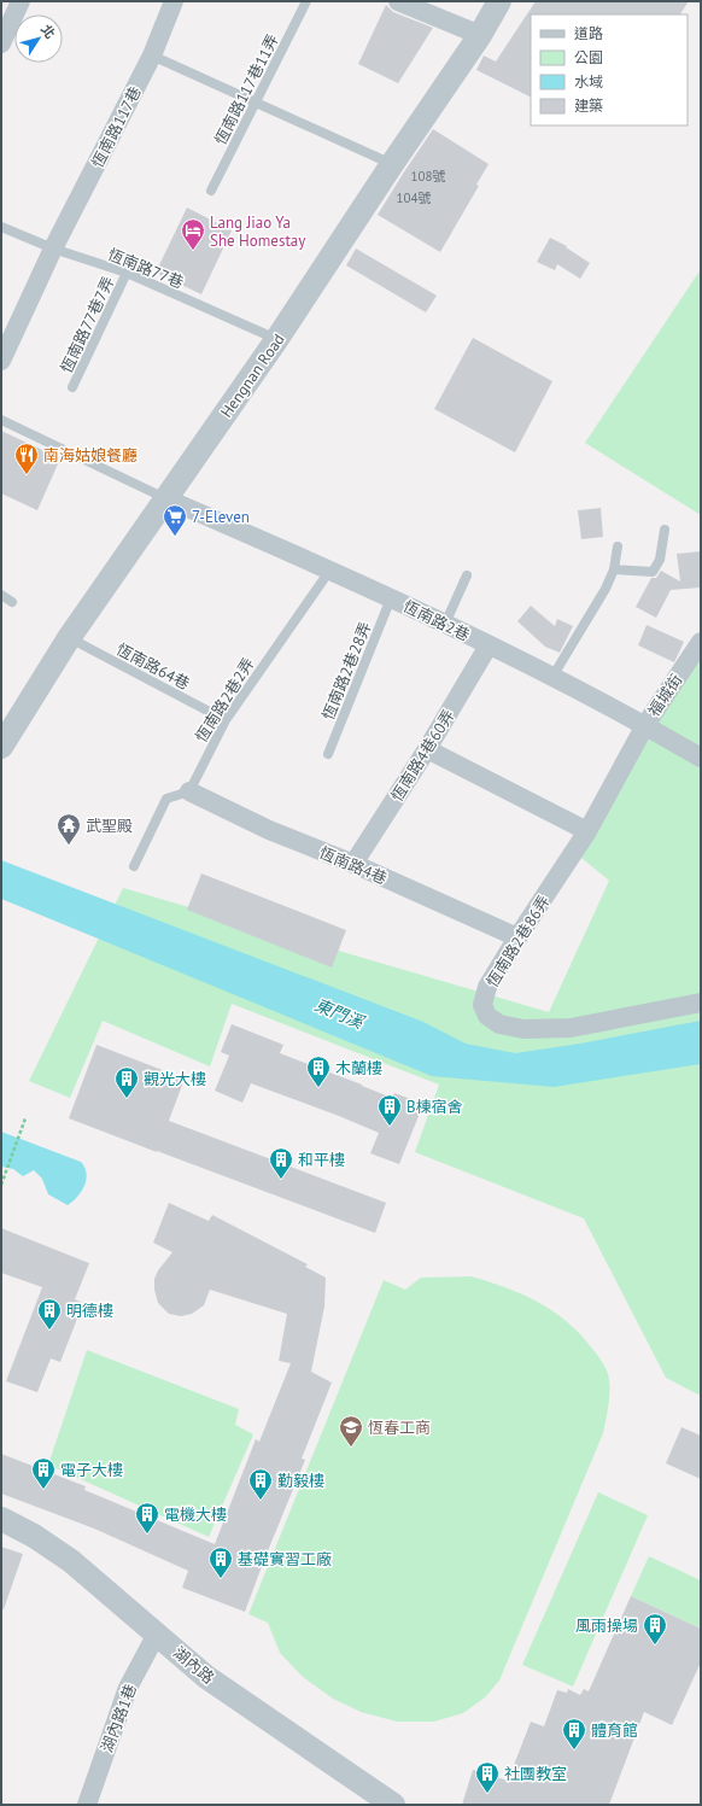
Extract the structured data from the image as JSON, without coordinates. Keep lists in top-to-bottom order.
{
  "streets": {
    "street": [
      "恆南路117巷",
      "Hengnan Road",
      "恆南路2巷",
      "福城街",
      "恆南路4巷60弄",
      "恆南路4巷",
      "恆南路2巷86弄",
      "湖內路",
      "湖內路1巷"
    ],
    "lane": [
      "恆南路117巷11弄",
      "恆南路77巷",
      "恆南路77巷7弄",
      "恆南路64巷",
      "恆南路2巷28弄",
      "恆南路2巷2弄"
    ]
  },
  "crossings": [
    ["恆南路117巷", "恆南路77巷"],
    ["恆南路77巷", "恆南路77巷7弄"],
    ["恆南路77巷", "Hengnan Road"],
    ["Hengnan Road", "恆南路2巷"],
    ["Hengnan Road", "恆南路64巷"],
    ["恆南路2巷", "恆南路2巷28弄"],
    ["恆南路2巷", "福城街"],
    ["恆南路2巷", "恆南路2巷2弄"],
    ["恆南路2巷", "恆南路4巷60弄"],
    ["恆南路2巷", "恆南路2巷86弄"],
    ["恆南路64巷", "恆南路2巷2弄"],
    ["福城街", "恆南路2巷86弄"],
    ["恆南路2巷2弄", "恆南路4巷"],
    ["恆南路4巷60弄", "恆南路4巷"],
    ["恆南路4巷", "恆南路2巷86弄"],
    ["湖內路", "湖內路1巷"]
  ],
  "water": ["東門溪"],
  "places": {
    "hotel": ["Lang Jiao Ya She Homestay"],
    "restaurant": ["南海姑娘餐廳"],
    "supermarket": ["7-Eleven"],
    "temple": ["武聖殿"],
    "building": [
      "木蘭樓",
      "觀光大樓",
      "B棟宿舍",
      "和平樓",
      "明德樓",
      "電子大樓",
      "勤毅樓",
      "電機大樓",
      "基礎實習工廠",
      "風雨操場",
      "體育館",
      "社團教室"
    ],
    "school or university": ["恆春工商"]
  },
  "house_numbers": ["108號", "104號"],
  "legend": [
    "道路",
    "公園",
    "水域",
    "建築"
  ],
  "north": "top right"
}
